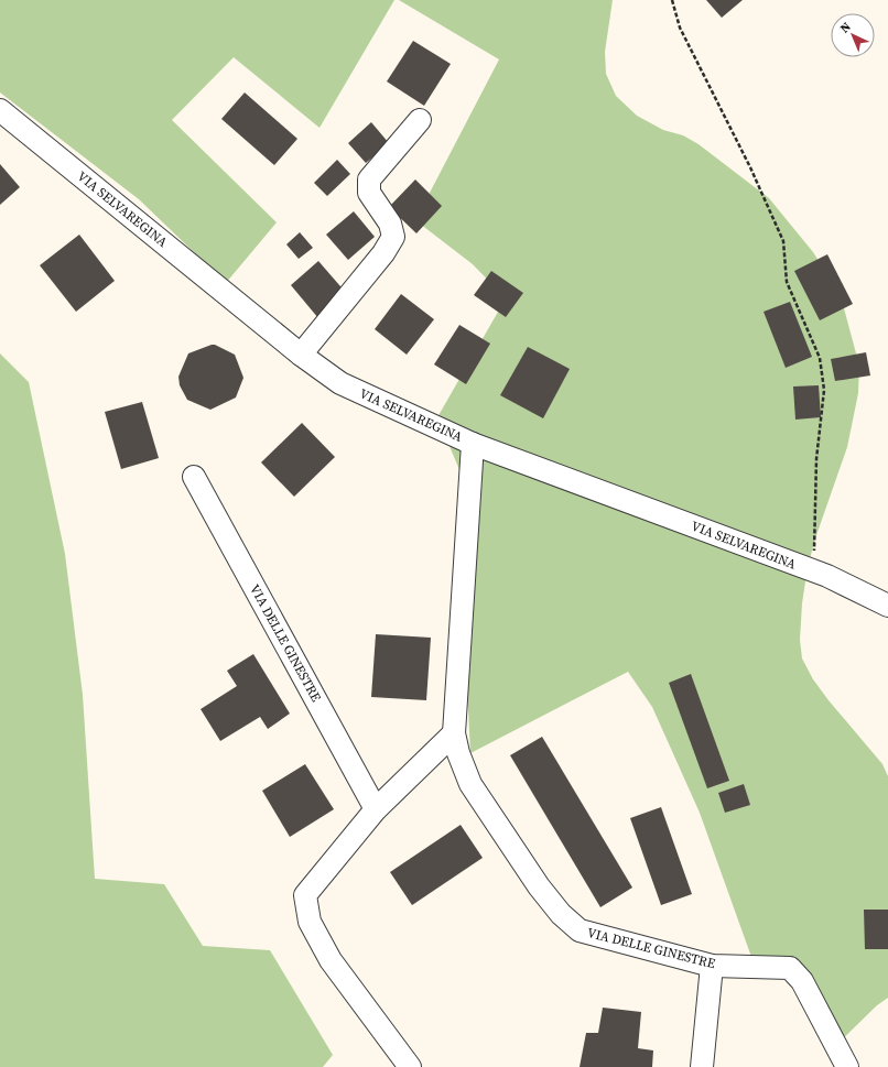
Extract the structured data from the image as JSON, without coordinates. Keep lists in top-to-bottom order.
{
  "streets": {
    "street": ["VIA SELVAREGINA", "VIA DELLE GINESTRE"]
  },
  "crossings": [
    ["VIA SELVAREGINA", "VIA DELLE GINESTRE"]
  ],
  "north": "top left"
}
